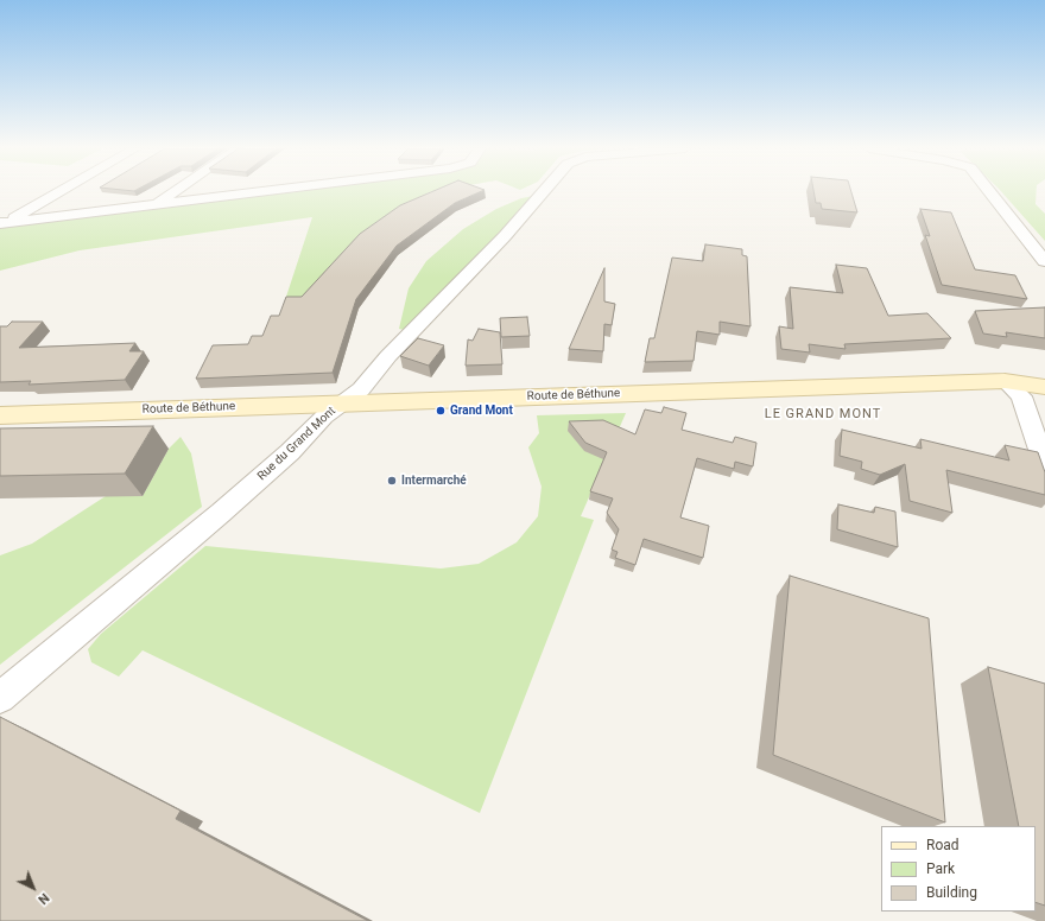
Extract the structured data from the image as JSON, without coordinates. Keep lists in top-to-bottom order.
{
  "streets": {
    "main road": ["Route de Béthune"],
    "street": ["Rue du Grand Mont"]
  },
  "crossings": [
    ["Route de Béthune", "Rue du Grand Mont"]
  ],
  "districts": ["LE GRAND MONT"],
  "places": ["Grand Mont", "Intermarché"],
  "legend": ["Road", "Park", "Building"],
  "north": "bottom right"
}
